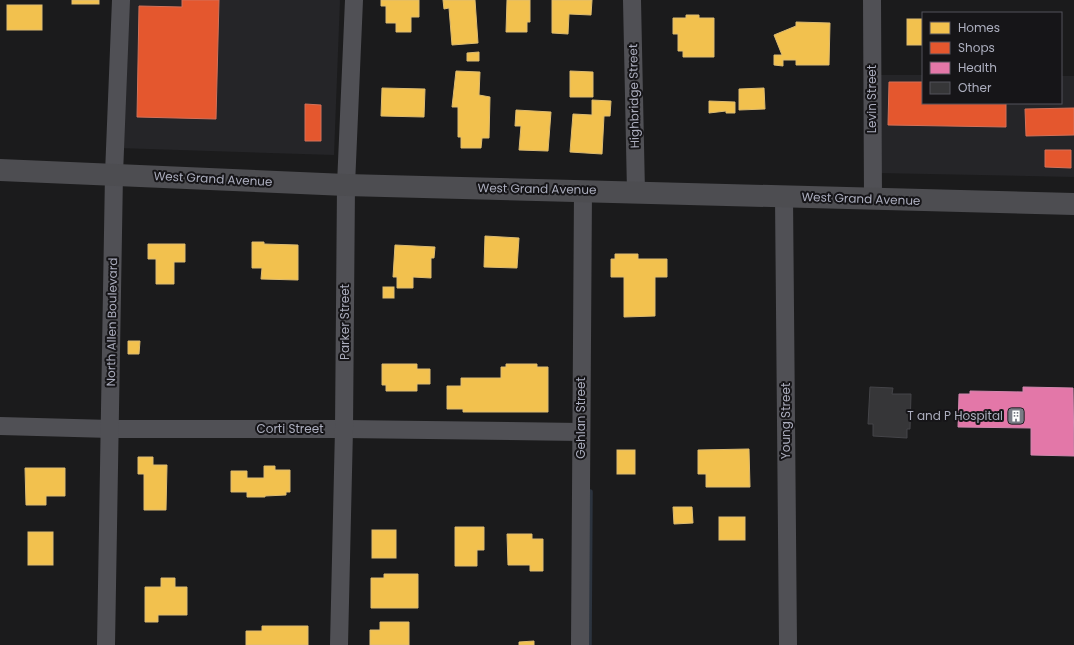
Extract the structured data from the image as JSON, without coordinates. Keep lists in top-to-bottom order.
{
  "streets": {
    "highway": ["West Grand Avenue"],
    "street": [
      "Highbridge Street",
      "Levin Street",
      "North Allen Boulevard",
      "Parker Street",
      "Gehlan Street",
      "Young Street",
      "Corti Street"
    ]
  },
  "crossings": [
    ["Highbridge Street", "West Grand Avenue"],
    ["Levin Street", "West Grand Avenue"],
    ["West Grand Avenue", "North Allen Boulevard"],
    ["West Grand Avenue", "Parker Street"],
    ["West Grand Avenue", "Gehlan Street"],
    ["West Grand Avenue", "Young Street"],
    ["North Allen Boulevard", "Corti Street"],
    ["Parker Street", "Corti Street"],
    ["Gehlan Street", "Corti Street"]
  ],
  "places": {
    "building": ["T and P Hospital"]
  },
  "legend": [
    "Homes",
    "Shops",
    "Health",
    "Other"
  ]
}
